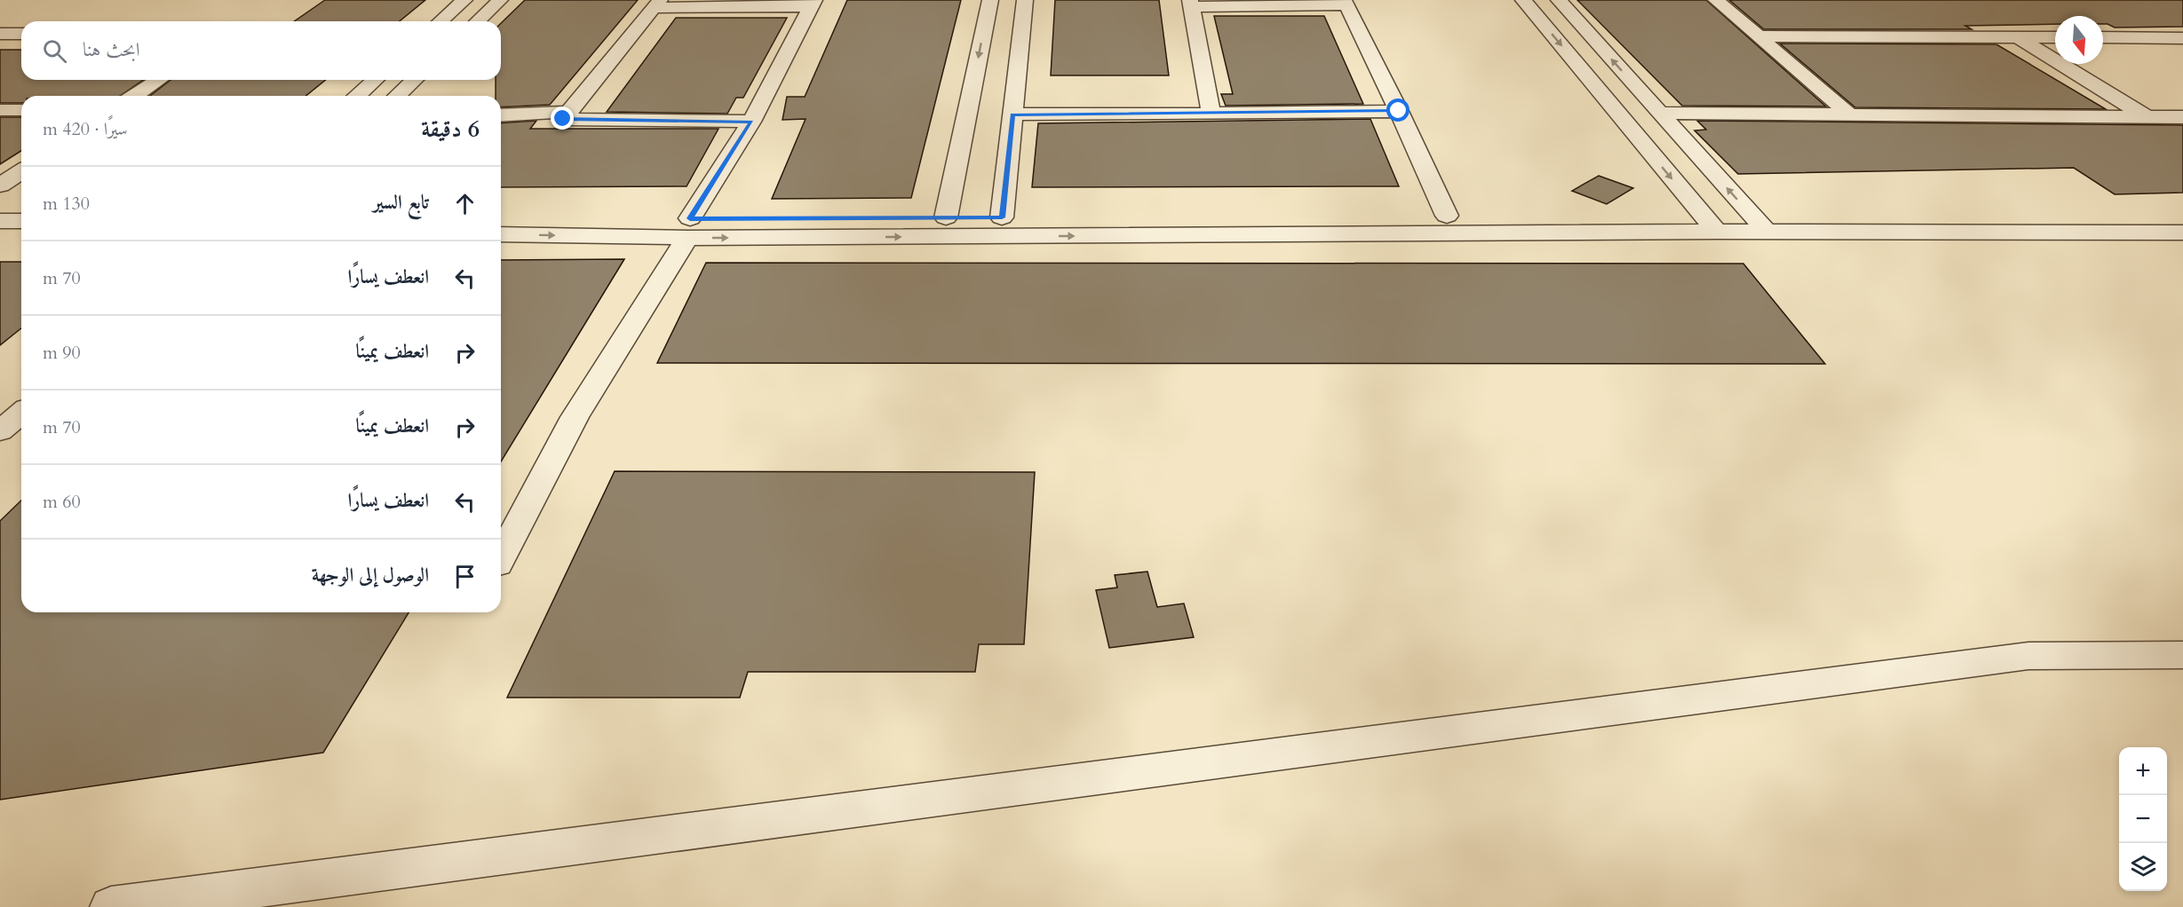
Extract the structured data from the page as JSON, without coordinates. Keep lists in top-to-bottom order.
{
  "north": "bottom",
  "page": {
    "search": "ابحث هنا",
    "heading": ["6 دقيقة", "سيرًا · 420 m"],
    "list": [
      ["تابع السير", "130 m"],
      ["انعطف يسارًا", "70 m"],
      ["انعطف يمينًا", "90 m"],
      ["انعطف يمينًا", "70 m"],
      ["انعطف يسارًا", "60 m"],
      "الوصول إلى الوجهة"
    ],
    "map_buttons": ["+", "−"]
  }
}
